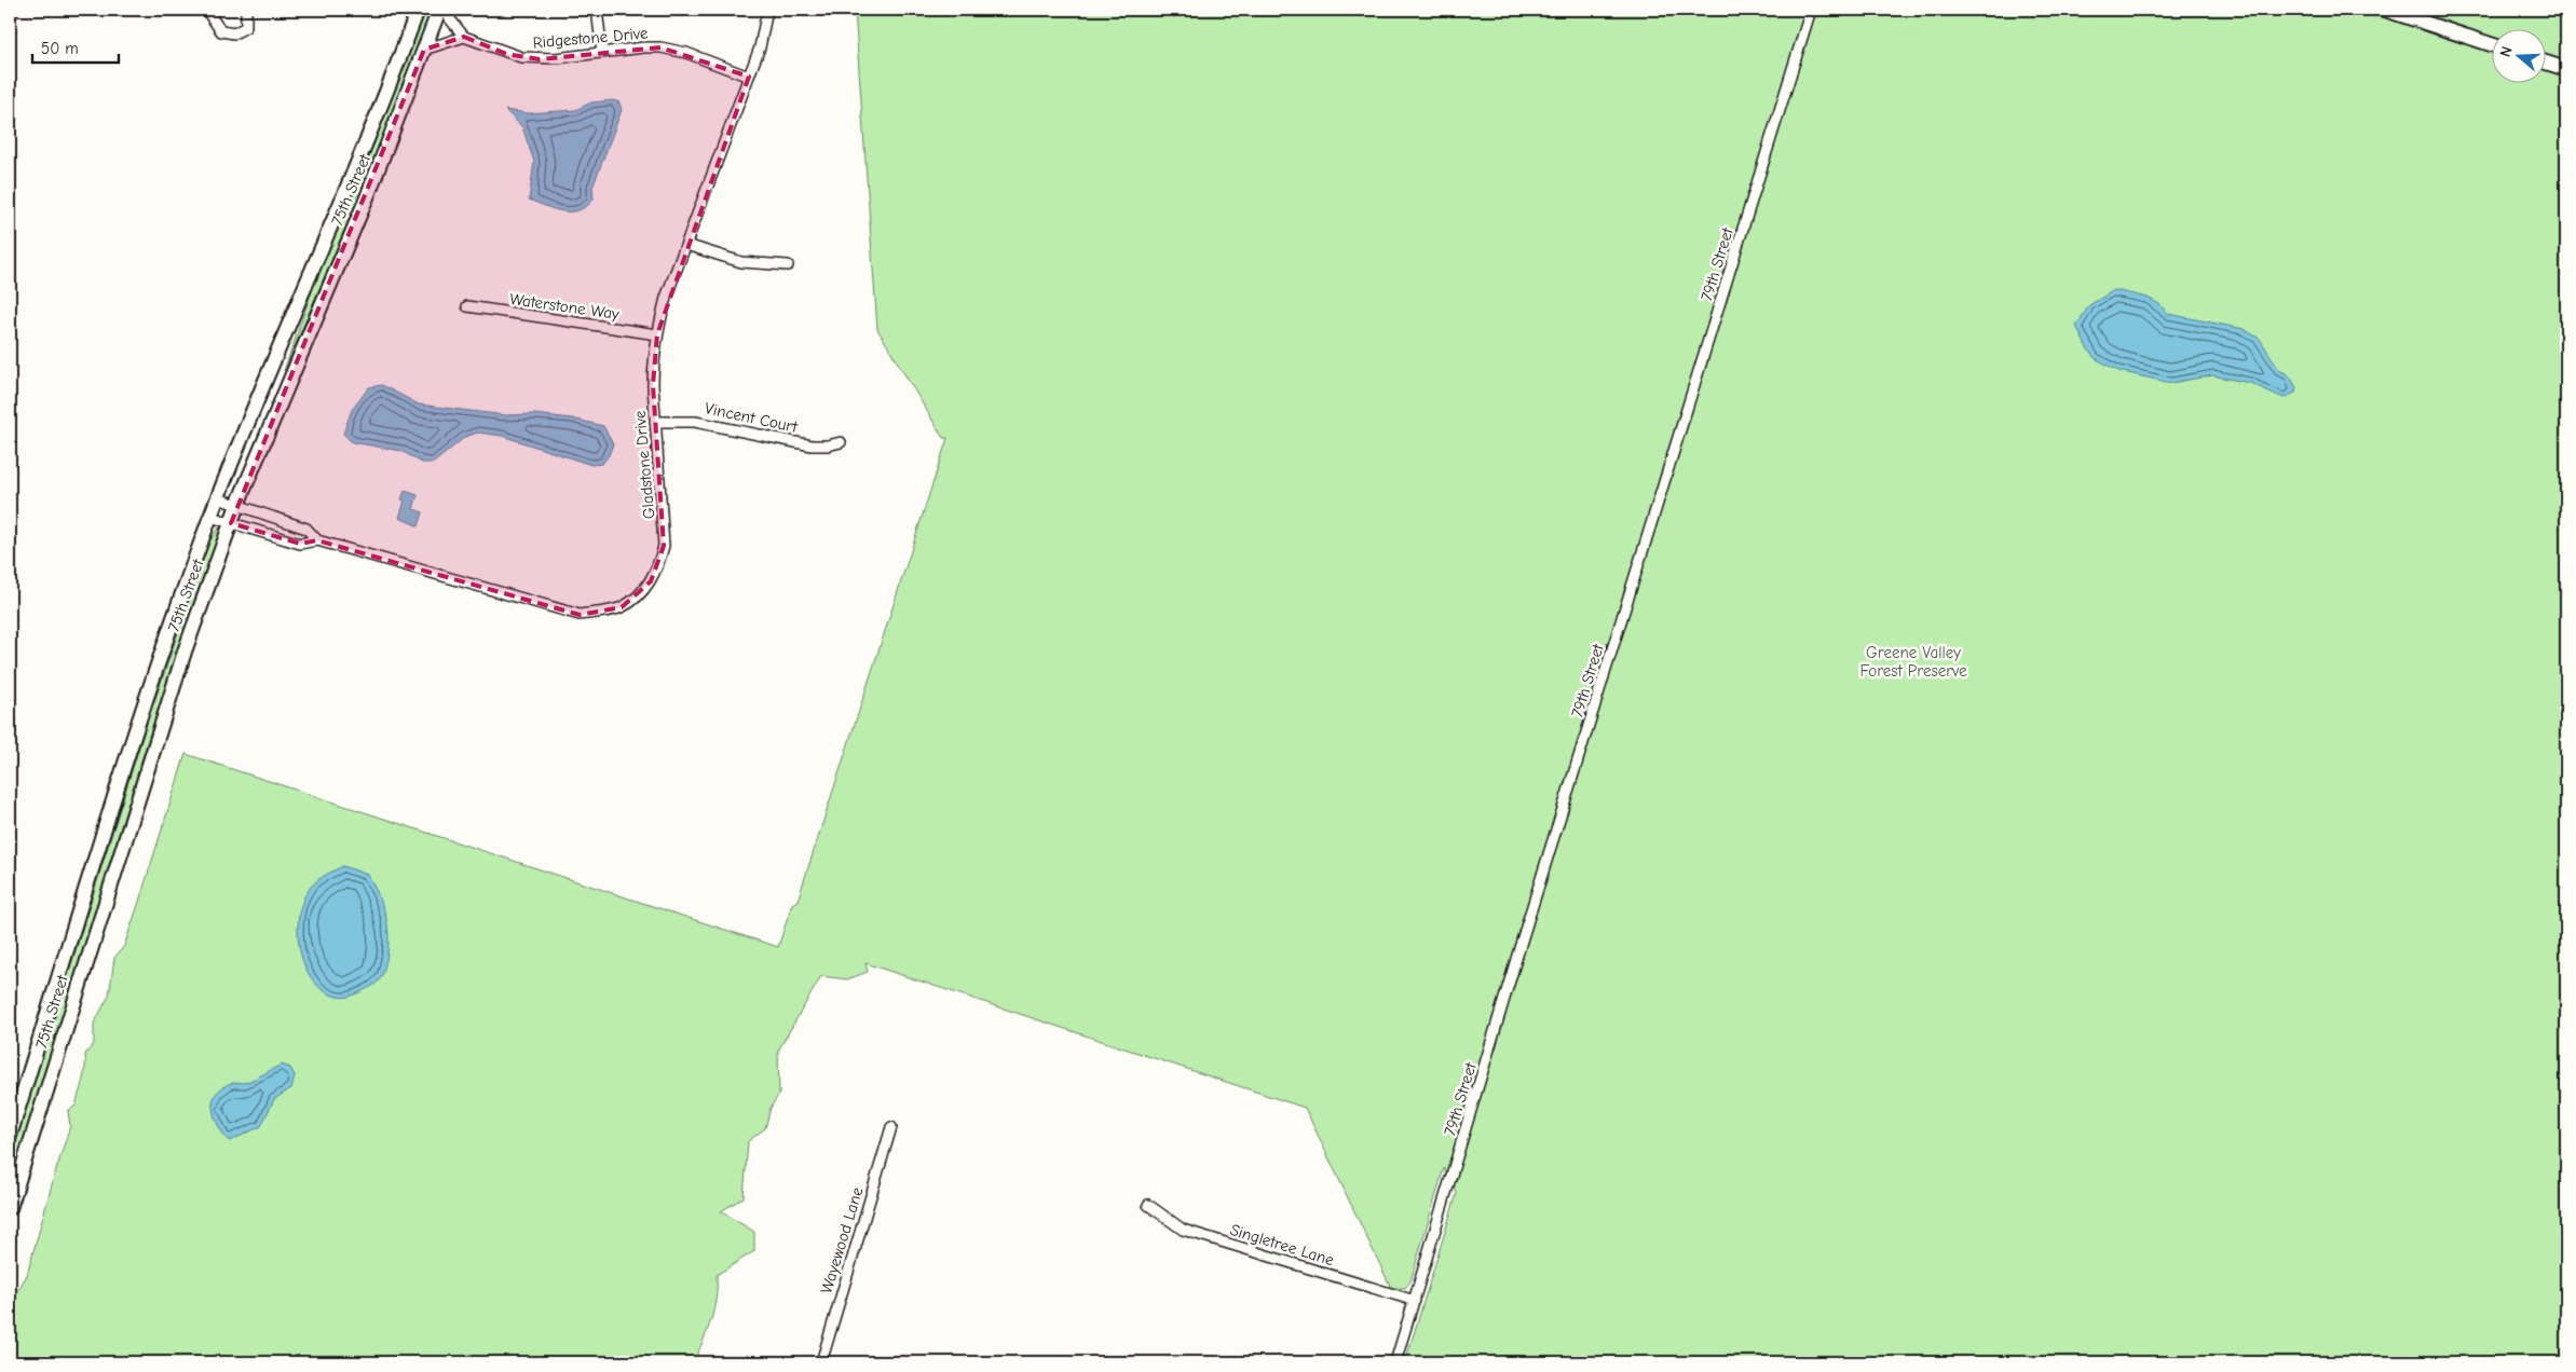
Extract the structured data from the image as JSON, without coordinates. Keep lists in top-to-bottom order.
{
  "streets": {
    "main road": ["75th Street"],
    "street": [
      "Ridgestone Drive",
      "79th Street",
      "Waterstone Way",
      "Vincent Court",
      "Gladstone Drive",
      "Wayewood Lane",
      "Singletree Lane"
    ]
  },
  "crossings": [
    ["Ridgestone Drive", "Gladstone Drive"],
    ["75th Street", "Gladstone Drive"],
    ["79th Street", "Singletree Lane"],
    ["Waterstone Way", "Gladstone Drive"],
    ["Vincent Court", "Gladstone Drive"]
  ],
  "parks": ["Greene Valley Forest Preserve"],
  "scale_bar": "50 m",
  "north": "left"
}
